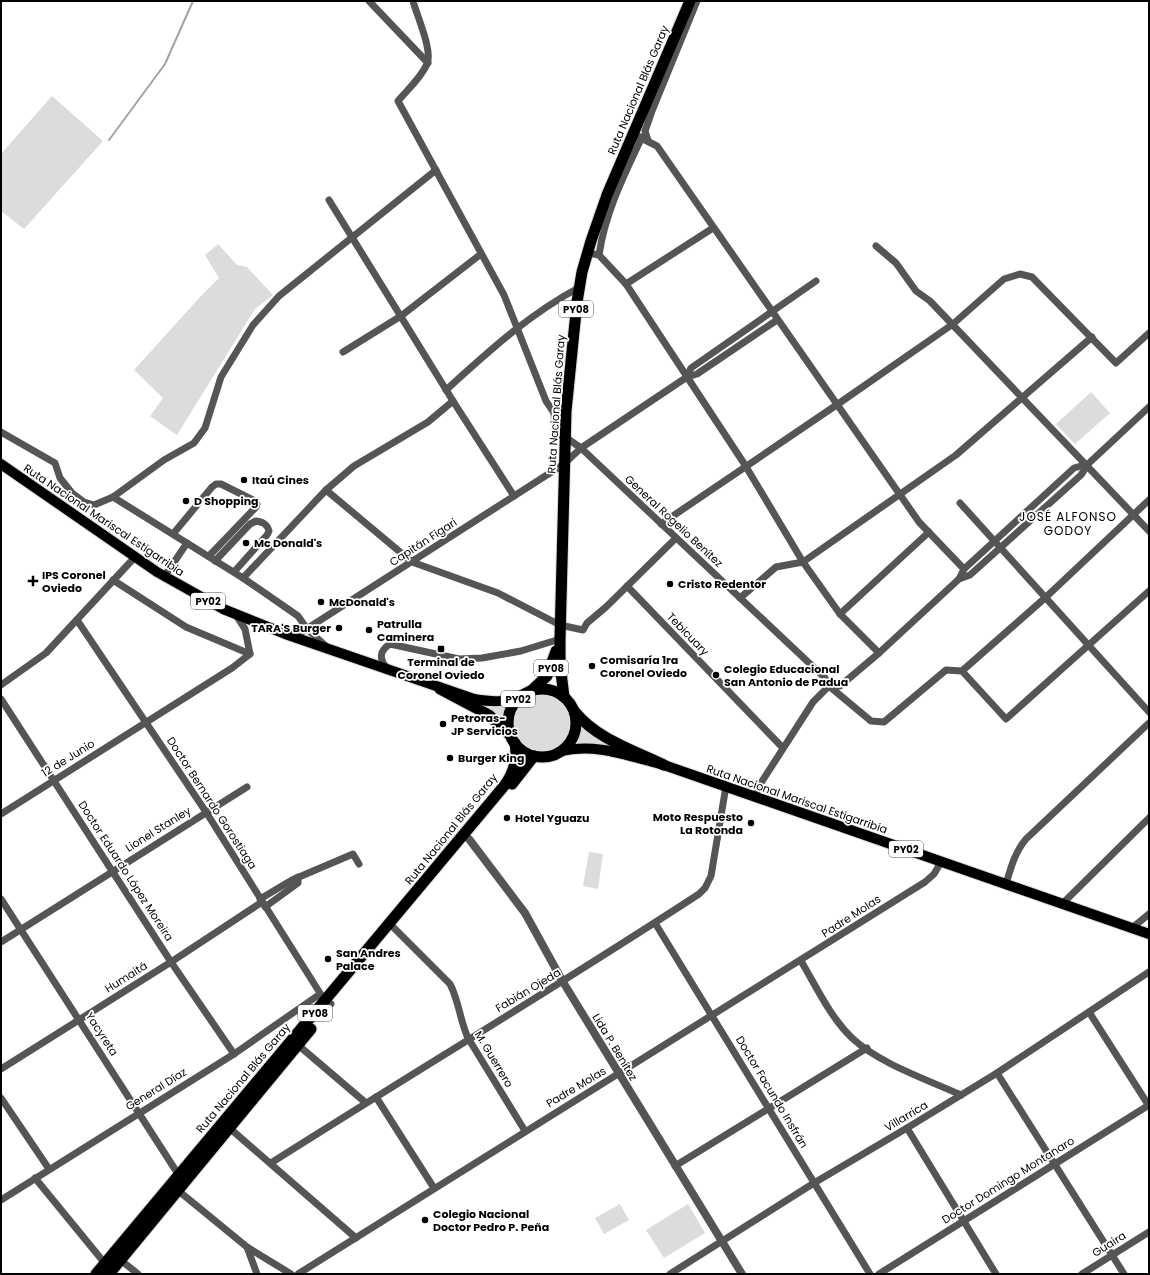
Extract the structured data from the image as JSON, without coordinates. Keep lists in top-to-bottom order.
{
  "streets": {
    "highway": ["Ruta Nacional Blás Garay", "PY08", "PY02"],
    "main road": ["Ruta Nacional Mariscal Estigarribia"],
    "street": [
      "General Rogelio Benítez",
      "Capitán Figari",
      "Tebicuary",
      "12 de Junio",
      "Doctor Bernardo Gorostiaga",
      "Lionel Stanley",
      "Doctor Eduardo López Moreira",
      "Padre Molas",
      "Humaitá",
      "Fabián Ojeda",
      "Yacyreta",
      "Lida P. Benítez",
      "M. Guerrero",
      "General Díaz",
      "Doctor Facundo Insfrán",
      "Villarrica",
      "Doctor Domingo Montanaro",
      "Guaira"
    ]
  },
  "crossings": [
    ["Ruta Nacional Blás Garay", "General Rogelio Benítez"],
    ["Ruta Nacional Blás Garay", "Capitán Figari"],
    ["Ruta Nacional Blás Garay", "PY02"],
    ["Ruta Nacional Blás Garay", "Doctor Bernardo Gorostiaga"],
    ["Ruta Nacional Blás Garay", "Yacyreta"],
    ["Ruta Nacional Blás Garay", "Lida P. Benítez"],
    ["Ruta Nacional Blás Garay", "M. Guerrero"],
    ["Ruta Nacional Blás Garay", "General Díaz"],
    ["Ruta Nacional Mariscal Estigarribia", "Capitán Figari"],
    ["Ruta Nacional Mariscal Estigarribia", "PY02"],
    ["Ruta Nacional Mariscal Estigarribia", "Padre Molas"],
    ["Ruta Nacional Mariscal Estigarribia", "Fabián Ojeda"],
    ["General Rogelio Benítez", "Capitán Figari"],
    ["12 de Junio", "Doctor Bernardo Gorostiaga"],
    ["12 de Junio", "Doctor Eduardo López Moreira"],
    ["Doctor Bernardo Gorostiaga", "Lionel Stanley"],
    ["Doctor Bernardo Gorostiaga", "Humaitá"],
    ["Doctor Bernardo Gorostiaga", "General Díaz"],
    ["Lionel Stanley", "Doctor Eduardo López Moreira"],
    ["Lionel Stanley", "Yacyreta"],
    ["Doctor Eduardo López Moreira", "Humaitá"],
    ["Doctor Eduardo López Moreira", "General Díaz"],
    ["Padre Molas", "Lida P. Benítez"],
    ["Padre Molas", "M. Guerrero"],
    ["Padre Molas", "Doctor Facundo Insfrán"],
    ["Humaitá", "Yacyreta"],
    ["Fabián Ojeda", "Lida P. Benítez"],
    ["Fabián Ojeda", "M. Guerrero"],
    ["Fabián Ojeda", "Doctor Facundo Insfrán"],
    ["Yacyreta", "General Díaz"],
    ["Lida P. Benítez", "Villarrica"],
    ["Doctor Facundo Insfrán", "Villarrica"]
  ],
  "districts": ["JOSÉ ALFONSO GODOY"],
  "places": {
    "other": [
      "Itaú Cines",
      "D Shopping",
      "Mc Donald's",
      "Cristo Redentor",
      "McDonald's",
      "TARA'S Burger",
      "Patrulla Caminera",
      "Comisaría 1ra Coronel Oviedo",
      "Colegio Educacional San Antonio de Padua",
      "Petroras- JP Servicios",
      "Burger King",
      "Hotel Yguazu",
      "Moto Respuesto La Rotonda",
      "San Andres Palace",
      "Colegio Nacional Doctor Pedro P. Peña"
    ],
    "health": ["IPS Coronel Oviedo"],
    "transit": ["Terminal de Coronel Oviedo"]
  }
}
